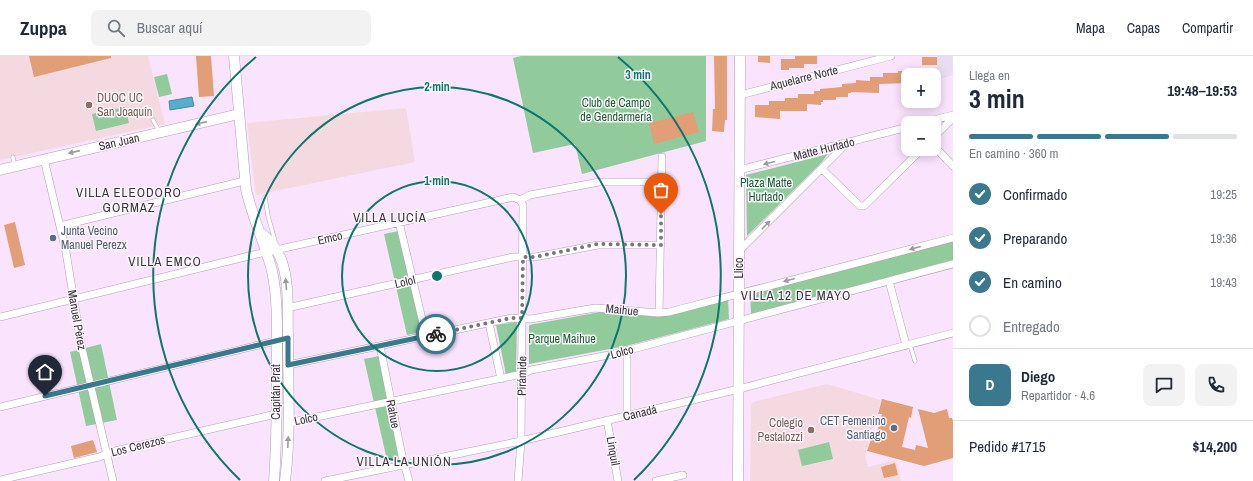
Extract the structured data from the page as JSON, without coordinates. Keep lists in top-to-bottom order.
{
  "streets": {
    "street": [
      "Aquelarre Norte",
      "San Juan",
      "Matte Hurtado",
      "Emco",
      "Llico",
      "Lolol",
      "Maihue",
      "Manuel Pérez",
      "Lolco",
      "Pirámide",
      "Capitán Prat",
      "Canadá",
      "Rahue",
      "Los Cerezos",
      "Linquil"
    ]
  },
  "crossings": [
    ["Aquelarre Norte", "Llico"],
    ["San Juan", "Manuel Pérez"],
    ["San Juan", "Capitán Prat"],
    ["Matte Hurtado", "Llico"],
    ["Emco", "Manuel Pérez"],
    ["Emco", "Pirámide"],
    ["Emco", "Capitán Prat"],
    ["Llico", "Maihue"],
    ["Llico", "Lolco"],
    ["Llico", "Canadá"],
    ["Lolol", "Pirámide"],
    ["Lolol", "Capitán Prat"],
    ["Maihue", "Pirámide"],
    ["Maihue", "Capitán Prat"],
    ["Maihue", "Rahue"],
    ["Manuel Pérez", "Los Cerezos"],
    ["Lolco", "Pirámide"],
    ["Lolco", "Capitán Prat"],
    ["Lolco", "Rahue"],
    ["Pirámide", "Canadá"],
    ["Capitán Prat", "Los Cerezos"],
    ["Canadá", "Rahue"],
    ["Canadá", "Linquil"]
  ],
  "one_way": ["Matte Hurtado"],
  "districts": [
    "VILLA ELEODORO GORMAZ",
    "VILLA LUCÍA",
    "VILLA EMCO",
    "VILLA 12 DE MAYO",
    "VILLA LA UNIÓN"
  ],
  "parks": ["Club de Campo de Gendarmería", "Plaza Matte Hurtado", "Parque Maihue"],
  "places": [
    "DUOC UC San Joaquín",
    "Junta Vecino Manuel Perezx",
    "CET Femenino Santiago",
    "Colegio Pestalozzi"
  ],
  "page": {
    "header": "Zuppa",
    "search": "Buscar aquí",
    "nav": ["Mapa", "Capas", "Compartir"],
    "heading": ["3 min", "Llega en", "19:48–19:53"],
    "panel": [
      "Diego",
      "Repartidor · 4.6",
      "Pedido #1715",
      "$14,200"
    ],
    "map_buttons": ["+", "−"],
    "bar": "En camino · 360 m",
    "list": [
      ["Confirmado", "19:25"],
      ["Preparando", "19:36"],
      ["En camino", "19:43"],
      "Entregado"
    ],
    "round": "D"
  },
  "rings": ["3 min", "2 min", "1 min"]
}
